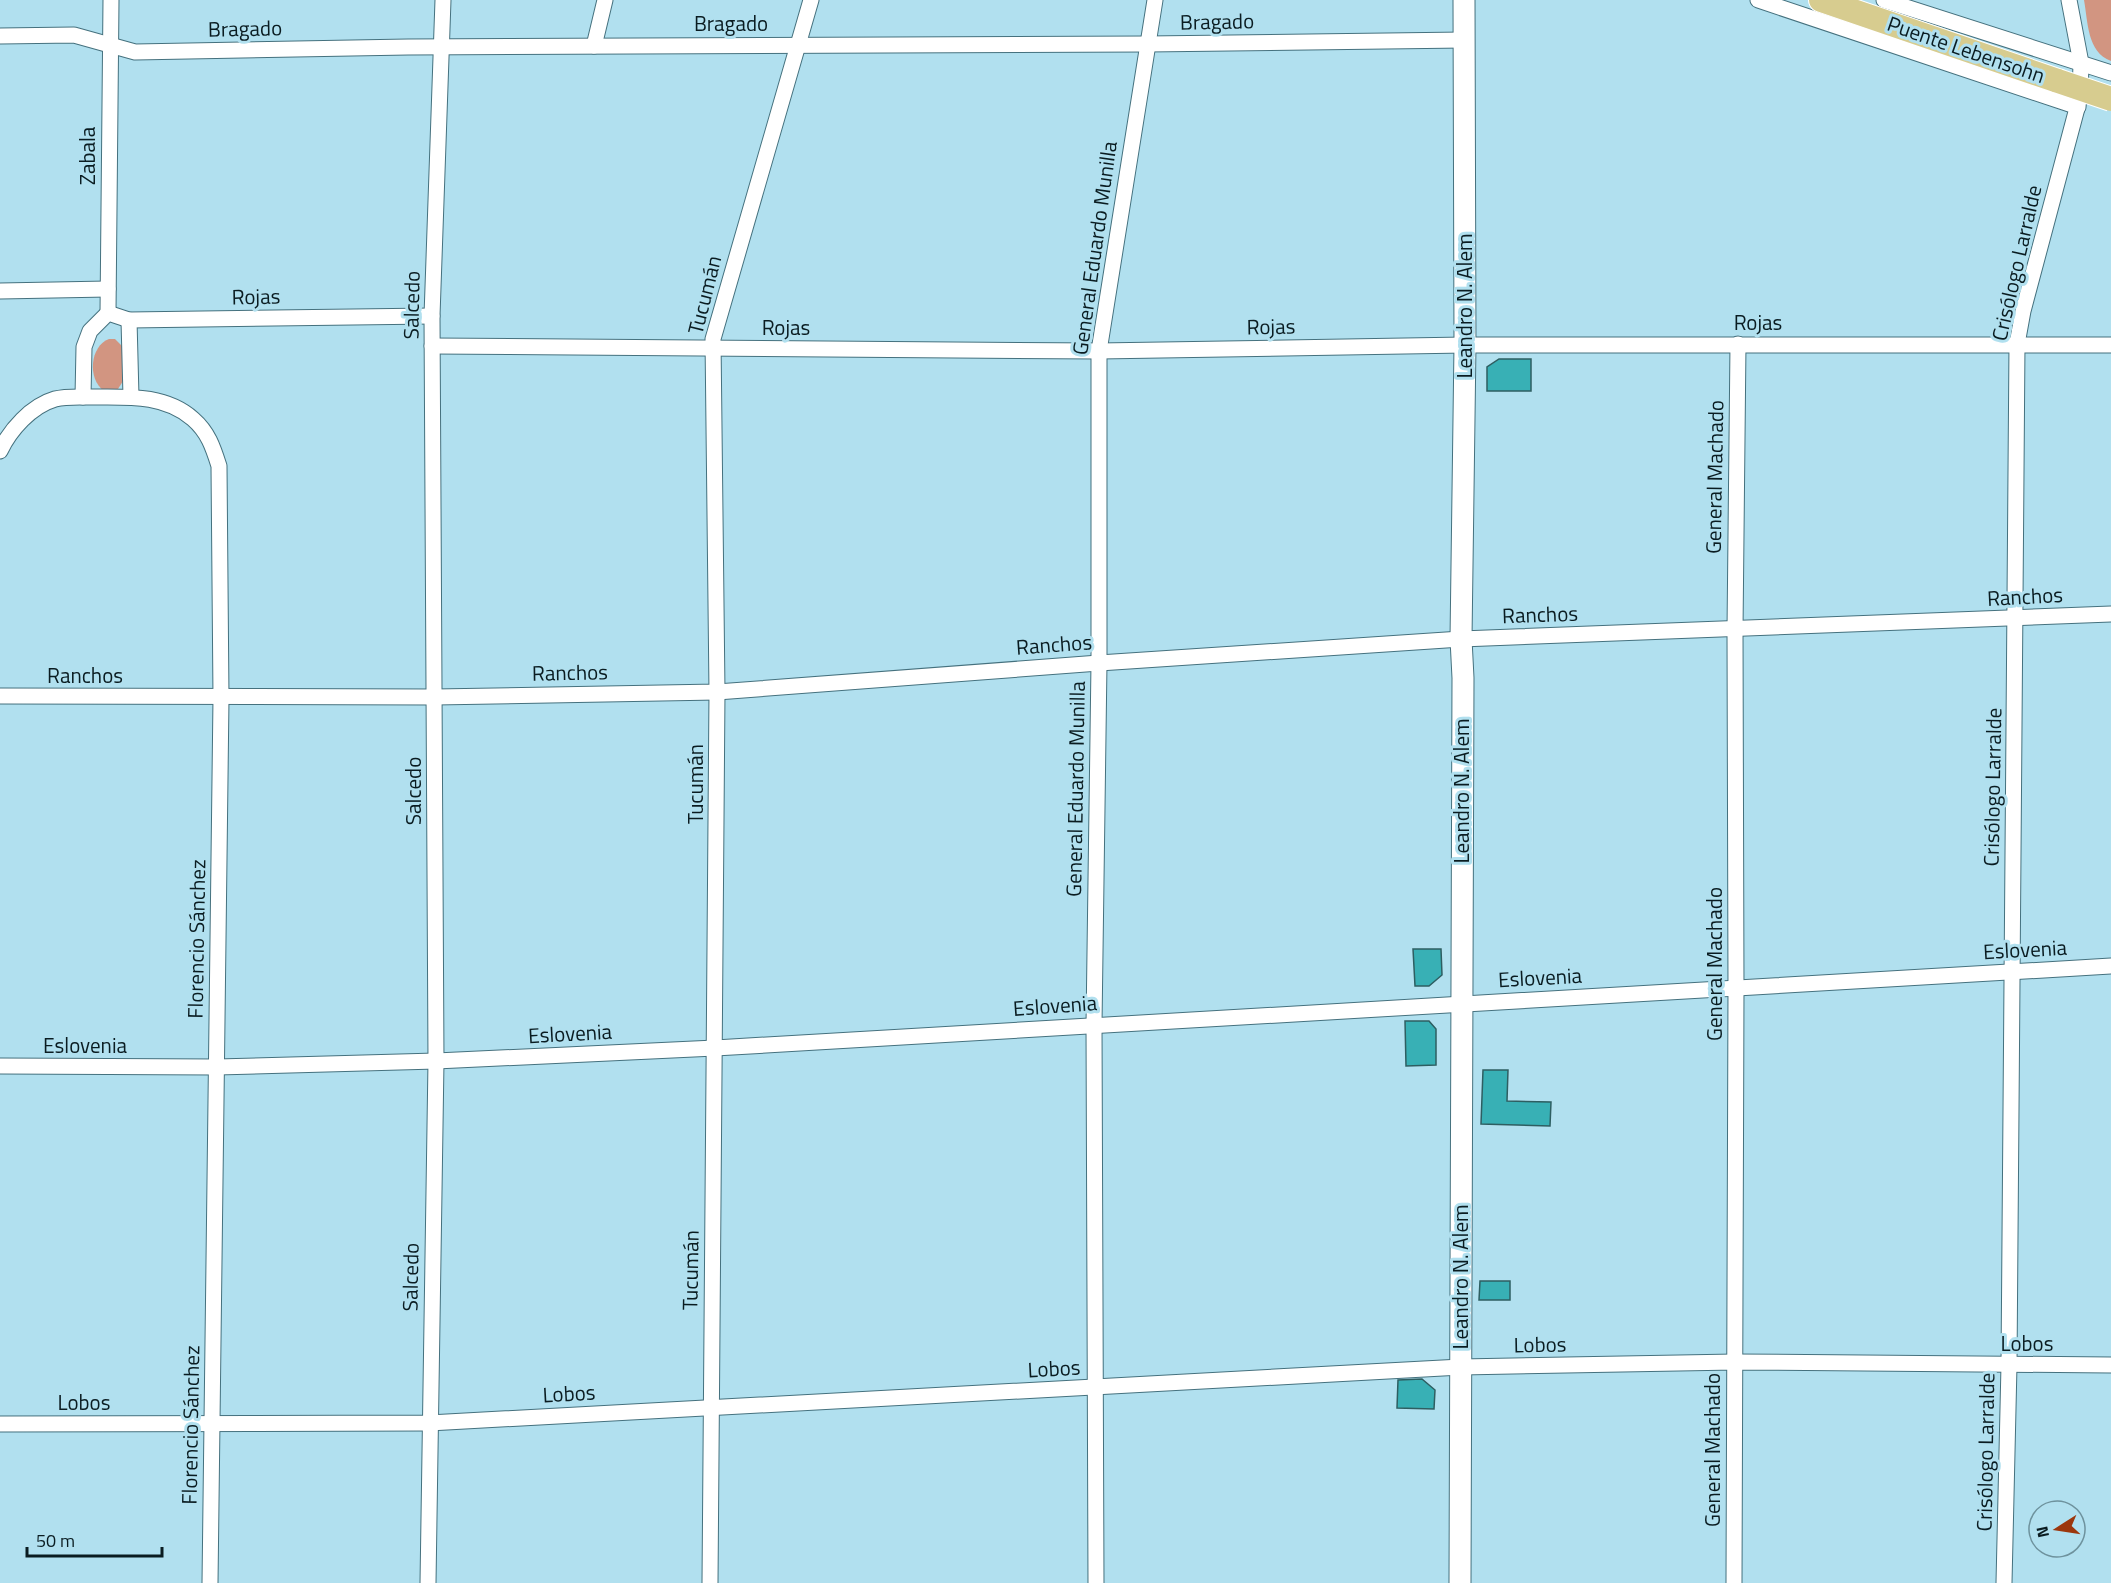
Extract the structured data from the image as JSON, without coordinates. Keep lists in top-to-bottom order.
{
  "streets": {
    "main road": ["Puente Lebensohn"],
    "street": [
      "Bragado",
      "Zabala",
      "General Eduardo Munilla",
      "Crisólogo Larralde",
      "Tucumán",
      "Rojas",
      "Salcedo",
      "Leandro N. Alem",
      "General Machado",
      "Ranchos",
      "Florencio Sánchez",
      "Eslovenia",
      "Lobos"
    ]
  },
  "crossings": [
    ["Bragado", "Zabala"],
    ["Bragado", "General Eduardo Munilla"],
    ["Bragado", "Tucumán"],
    ["Bragado", "Salcedo"],
    ["Bragado", "Leandro N. Alem"],
    ["Zabala", "Rojas"],
    ["General Eduardo Munilla", "Rojas"],
    ["General Eduardo Munilla", "Ranchos"],
    ["General Eduardo Munilla", "Eslovenia"],
    ["General Eduardo Munilla", "Lobos"],
    ["Crisólogo Larralde", "Rojas"],
    ["Crisólogo Larralde", "Ranchos"],
    ["Crisólogo Larralde", "Eslovenia"],
    ["Crisólogo Larralde", "Lobos"],
    ["Tucumán", "Rojas"],
    ["Tucumán", "Ranchos"],
    ["Tucumán", "Eslovenia"],
    ["Tucumán", "Lobos"],
    ["Rojas", "Salcedo"],
    ["Rojas", "Leandro N. Alem"],
    ["Rojas", "General Machado"],
    ["Salcedo", "Ranchos"],
    ["Salcedo", "Eslovenia"],
    ["Salcedo", "Lobos"],
    ["Leandro N. Alem", "Ranchos"],
    ["Leandro N. Alem", "Eslovenia"],
    ["Leandro N. Alem", "Lobos"],
    ["General Machado", "Ranchos"],
    ["General Machado", "Eslovenia"],
    ["General Machado", "Lobos"],
    ["Ranchos", "Florencio Sánchez"],
    ["Florencio Sánchez", "Eslovenia"],
    ["Florencio Sánchez", "Lobos"]
  ],
  "scale_bar": "50 m",
  "north": "left"
}
